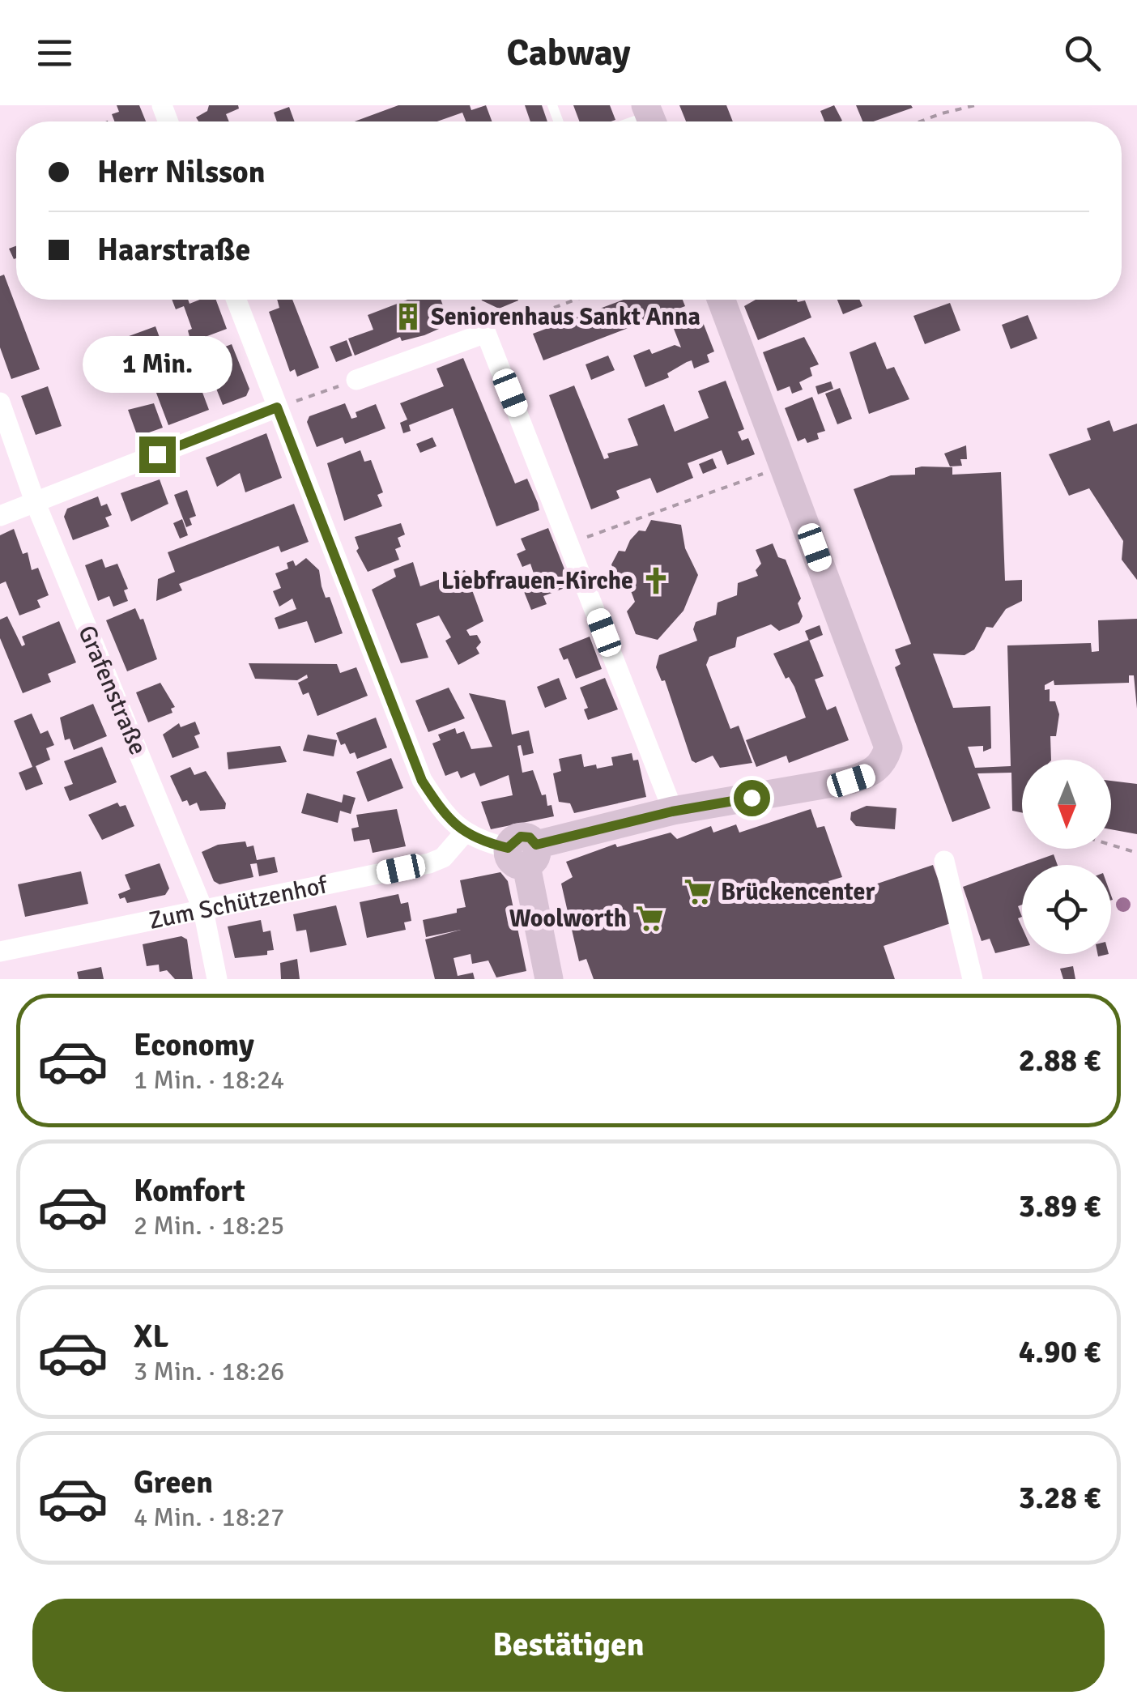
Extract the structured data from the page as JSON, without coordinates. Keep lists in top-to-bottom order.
{
  "streets": {
    "street": ["Grafenstraße", "Zum Schützenhof"]
  },
  "crossings": [
    ["Grafenstraße", "Zum Schützenhof"]
  ],
  "places": {
    "building": ["Seniorenhaus Sankt Anna"],
    "church": ["Liebfrauen-Kirche"],
    "supermarket": ["Brückencenter", "Woolworth"]
  },
  "north": "bottom",
  "page": {
    "header": "Cabway",
    "banner": ["Herr Nilsson", "Haarstraße"],
    "bubble": "1 Min.",
    "list": [
      {
        "name": "Economy",
        "note": "1 Min. · 18:24",
        "value": "2.88 €"
      },
      {
        "name": "Komfort",
        "note": "2 Min. · 18:25",
        "value": "3.89 €"
      },
      {
        "name": "XL",
        "note": "3 Min. · 18:26",
        "value": "4.90 €"
      },
      {
        "name": "Green",
        "note": "4 Min. · 18:27",
        "value": "3.28 €"
      }
    ],
    "buttons": "Bestätigen"
  }
}
